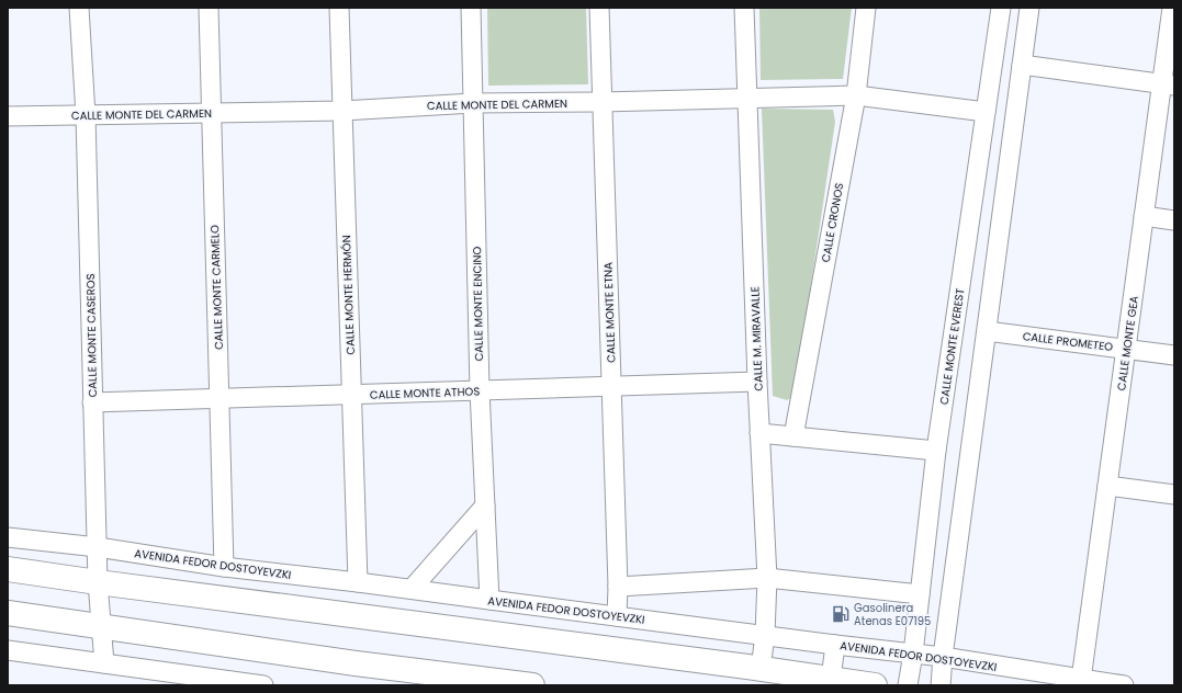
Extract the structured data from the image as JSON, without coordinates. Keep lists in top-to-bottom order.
{
  "streets": {
    "street": [
      "CALLE MONTE DEL CARMEN",
      "CALLE CRONOS",
      "CALLE MONTE CARMELO",
      "CALLE MONTE HERMÓN",
      "CALLE MONTE ENCINO",
      "CALLE MONTE ETNA",
      "CALLE MONTE CASEROS",
      "CALLE M. MIRAVALLE",
      "CALLE PROMETEO",
      "CALLE MONTE GEA",
      "CALLE MONTE EVEREST",
      "CALLE MONTE ATHOS",
      "AVENIDA FEDOR DOSTOYEVZKI"
    ]
  },
  "crossings": [
    ["CALLE MONTE DEL CARMEN", "CALLE CRONOS"],
    ["CALLE MONTE DEL CARMEN", "CALLE MONTE CARMELO"],
    ["CALLE MONTE DEL CARMEN", "CALLE MONTE HERMÓN"],
    ["CALLE MONTE DEL CARMEN", "CALLE MONTE ENCINO"],
    ["CALLE MONTE DEL CARMEN", "CALLE MONTE ETNA"],
    ["CALLE MONTE DEL CARMEN", "CALLE MONTE CASEROS"],
    ["CALLE MONTE DEL CARMEN", "CALLE M. MIRAVALLE"],
    ["CALLE MONTE DEL CARMEN", "CALLE MONTE EVEREST"],
    ["CALLE MONTE CARMELO", "CALLE MONTE ATHOS"],
    ["CALLE MONTE CARMELO", "AVENIDA FEDOR DOSTOYEVZKI"],
    ["CALLE MONTE HERMÓN", "CALLE MONTE ATHOS"],
    ["CALLE MONTE HERMÓN", "AVENIDA FEDOR DOSTOYEVZKI"],
    ["CALLE MONTE ENCINO", "CALLE MONTE ATHOS"],
    ["CALLE MONTE ENCINO", "AVENIDA FEDOR DOSTOYEVZKI"],
    ["CALLE MONTE ETNA", "CALLE MONTE ATHOS"],
    ["CALLE MONTE ETNA", "AVENIDA FEDOR DOSTOYEVZKI"],
    ["CALLE MONTE CASEROS", "CALLE MONTE ATHOS"],
    ["CALLE MONTE CASEROS", "AVENIDA FEDOR DOSTOYEVZKI"],
    ["CALLE M. MIRAVALLE", "CALLE MONTE ATHOS"],
    ["CALLE M. MIRAVALLE", "AVENIDA FEDOR DOSTOYEVZKI"],
    ["CALLE PROMETEO", "CALLE MONTE GEA"],
    ["CALLE MONTE GEA", "AVENIDA FEDOR DOSTOYEVZKI"],
    ["CALLE MONTE EVEREST", "AVENIDA FEDOR DOSTOYEVZKI"]
  ],
  "places": {
    "fuel station": ["Gasolinera Atenas E07195"]
  }
}
